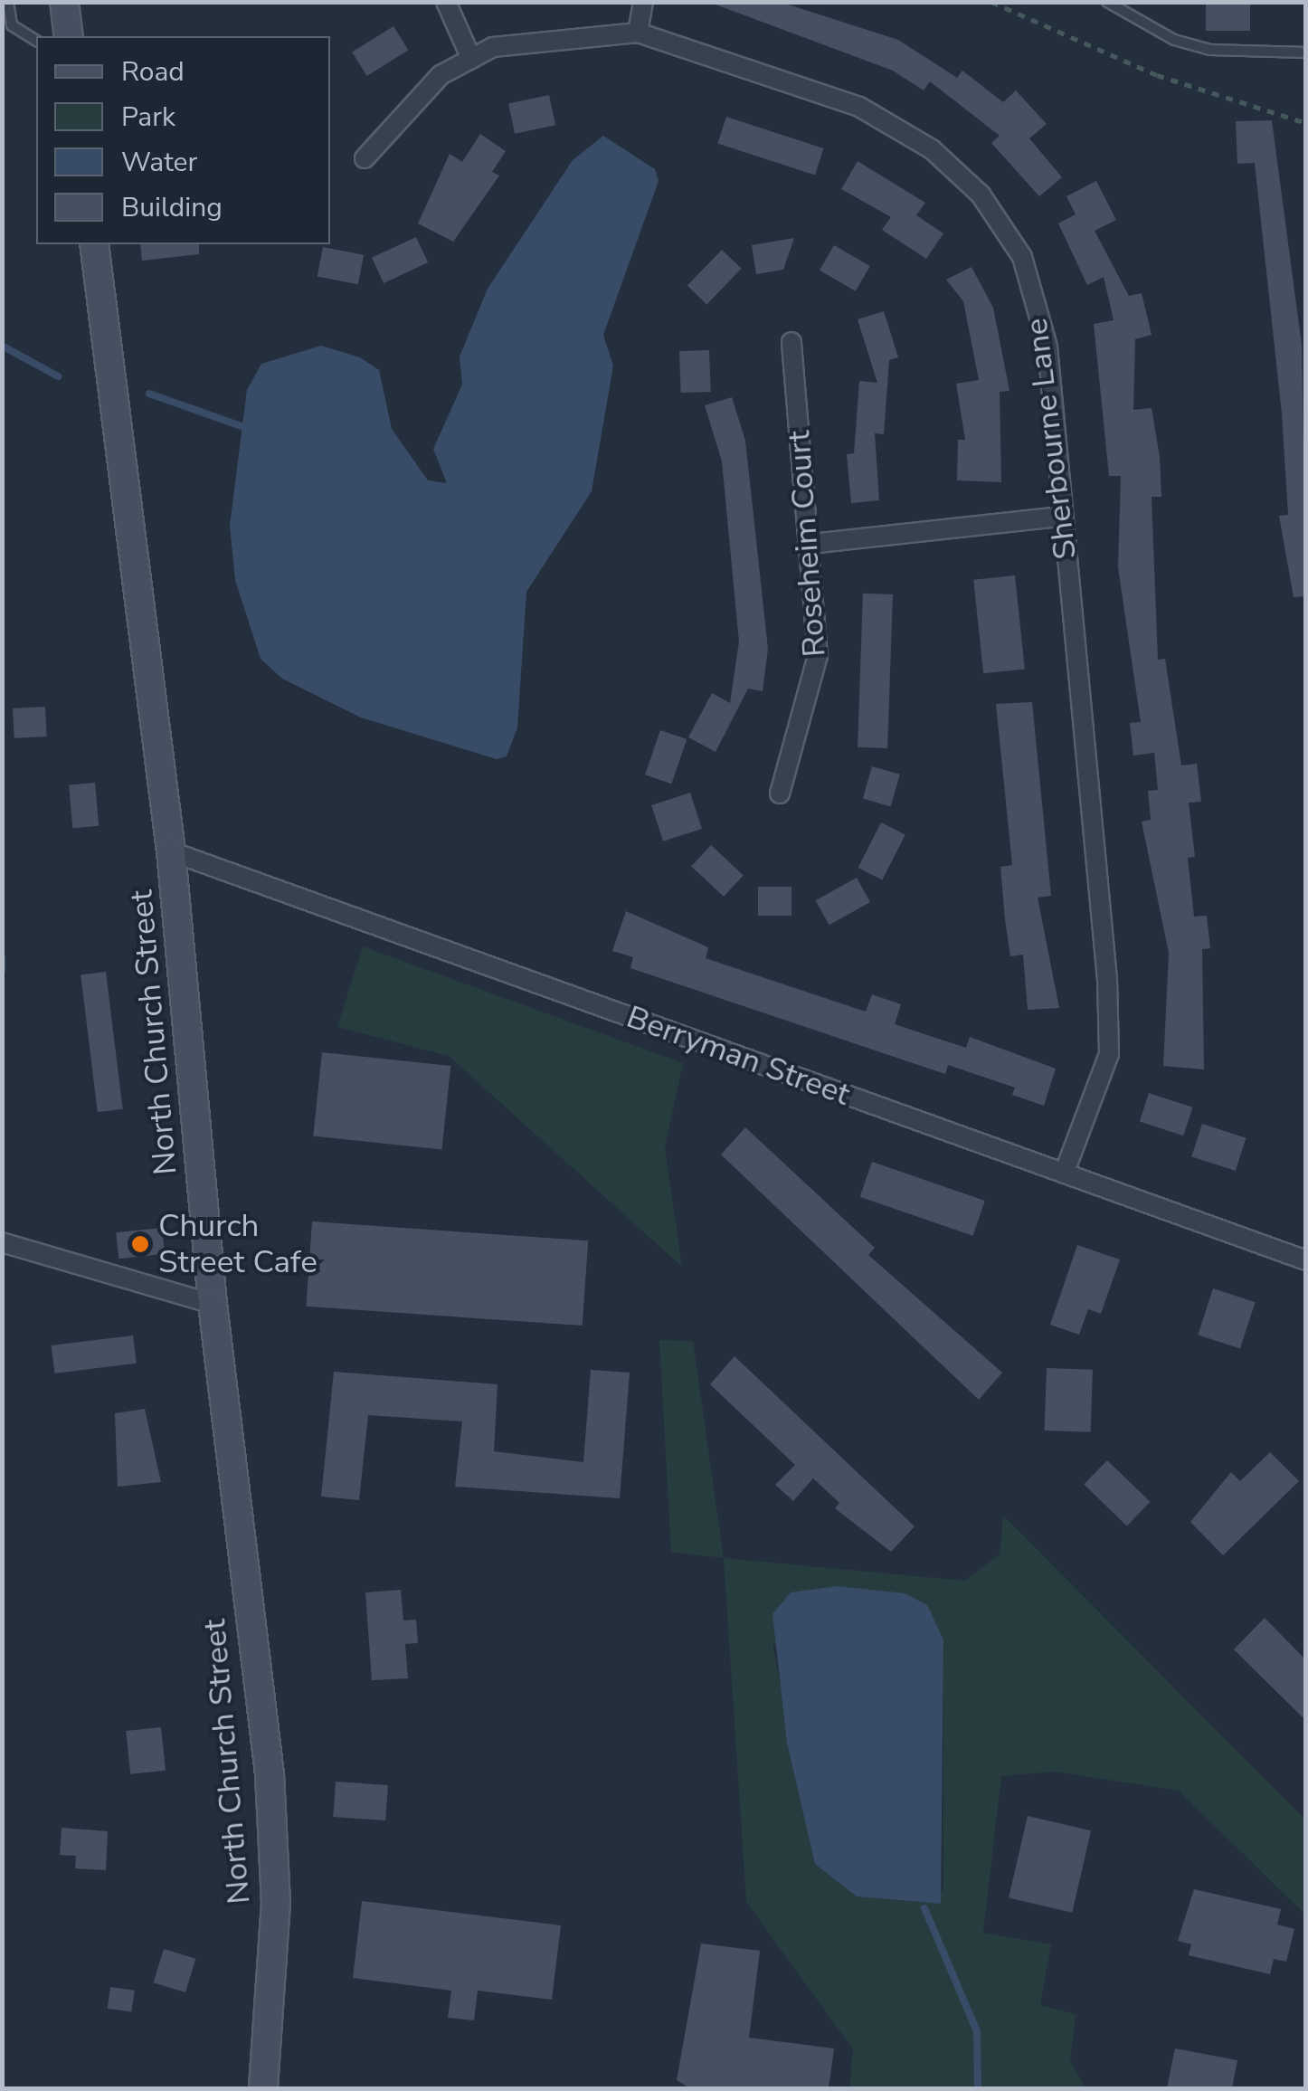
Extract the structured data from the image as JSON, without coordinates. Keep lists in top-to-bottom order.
{
  "streets": {
    "main road": ["North Church Street"],
    "street": ["Sherbourne Lane", "Roseheim Court", "Berryman Street"]
  },
  "crossings": [
    ["Sherbourne Lane", "Berryman Street"],
    ["North Church Street", "Berryman Street"]
  ],
  "places": ["Church Street Cafe"],
  "legend": [
    "Road",
    "Park",
    "Water",
    "Building"
  ]
}
